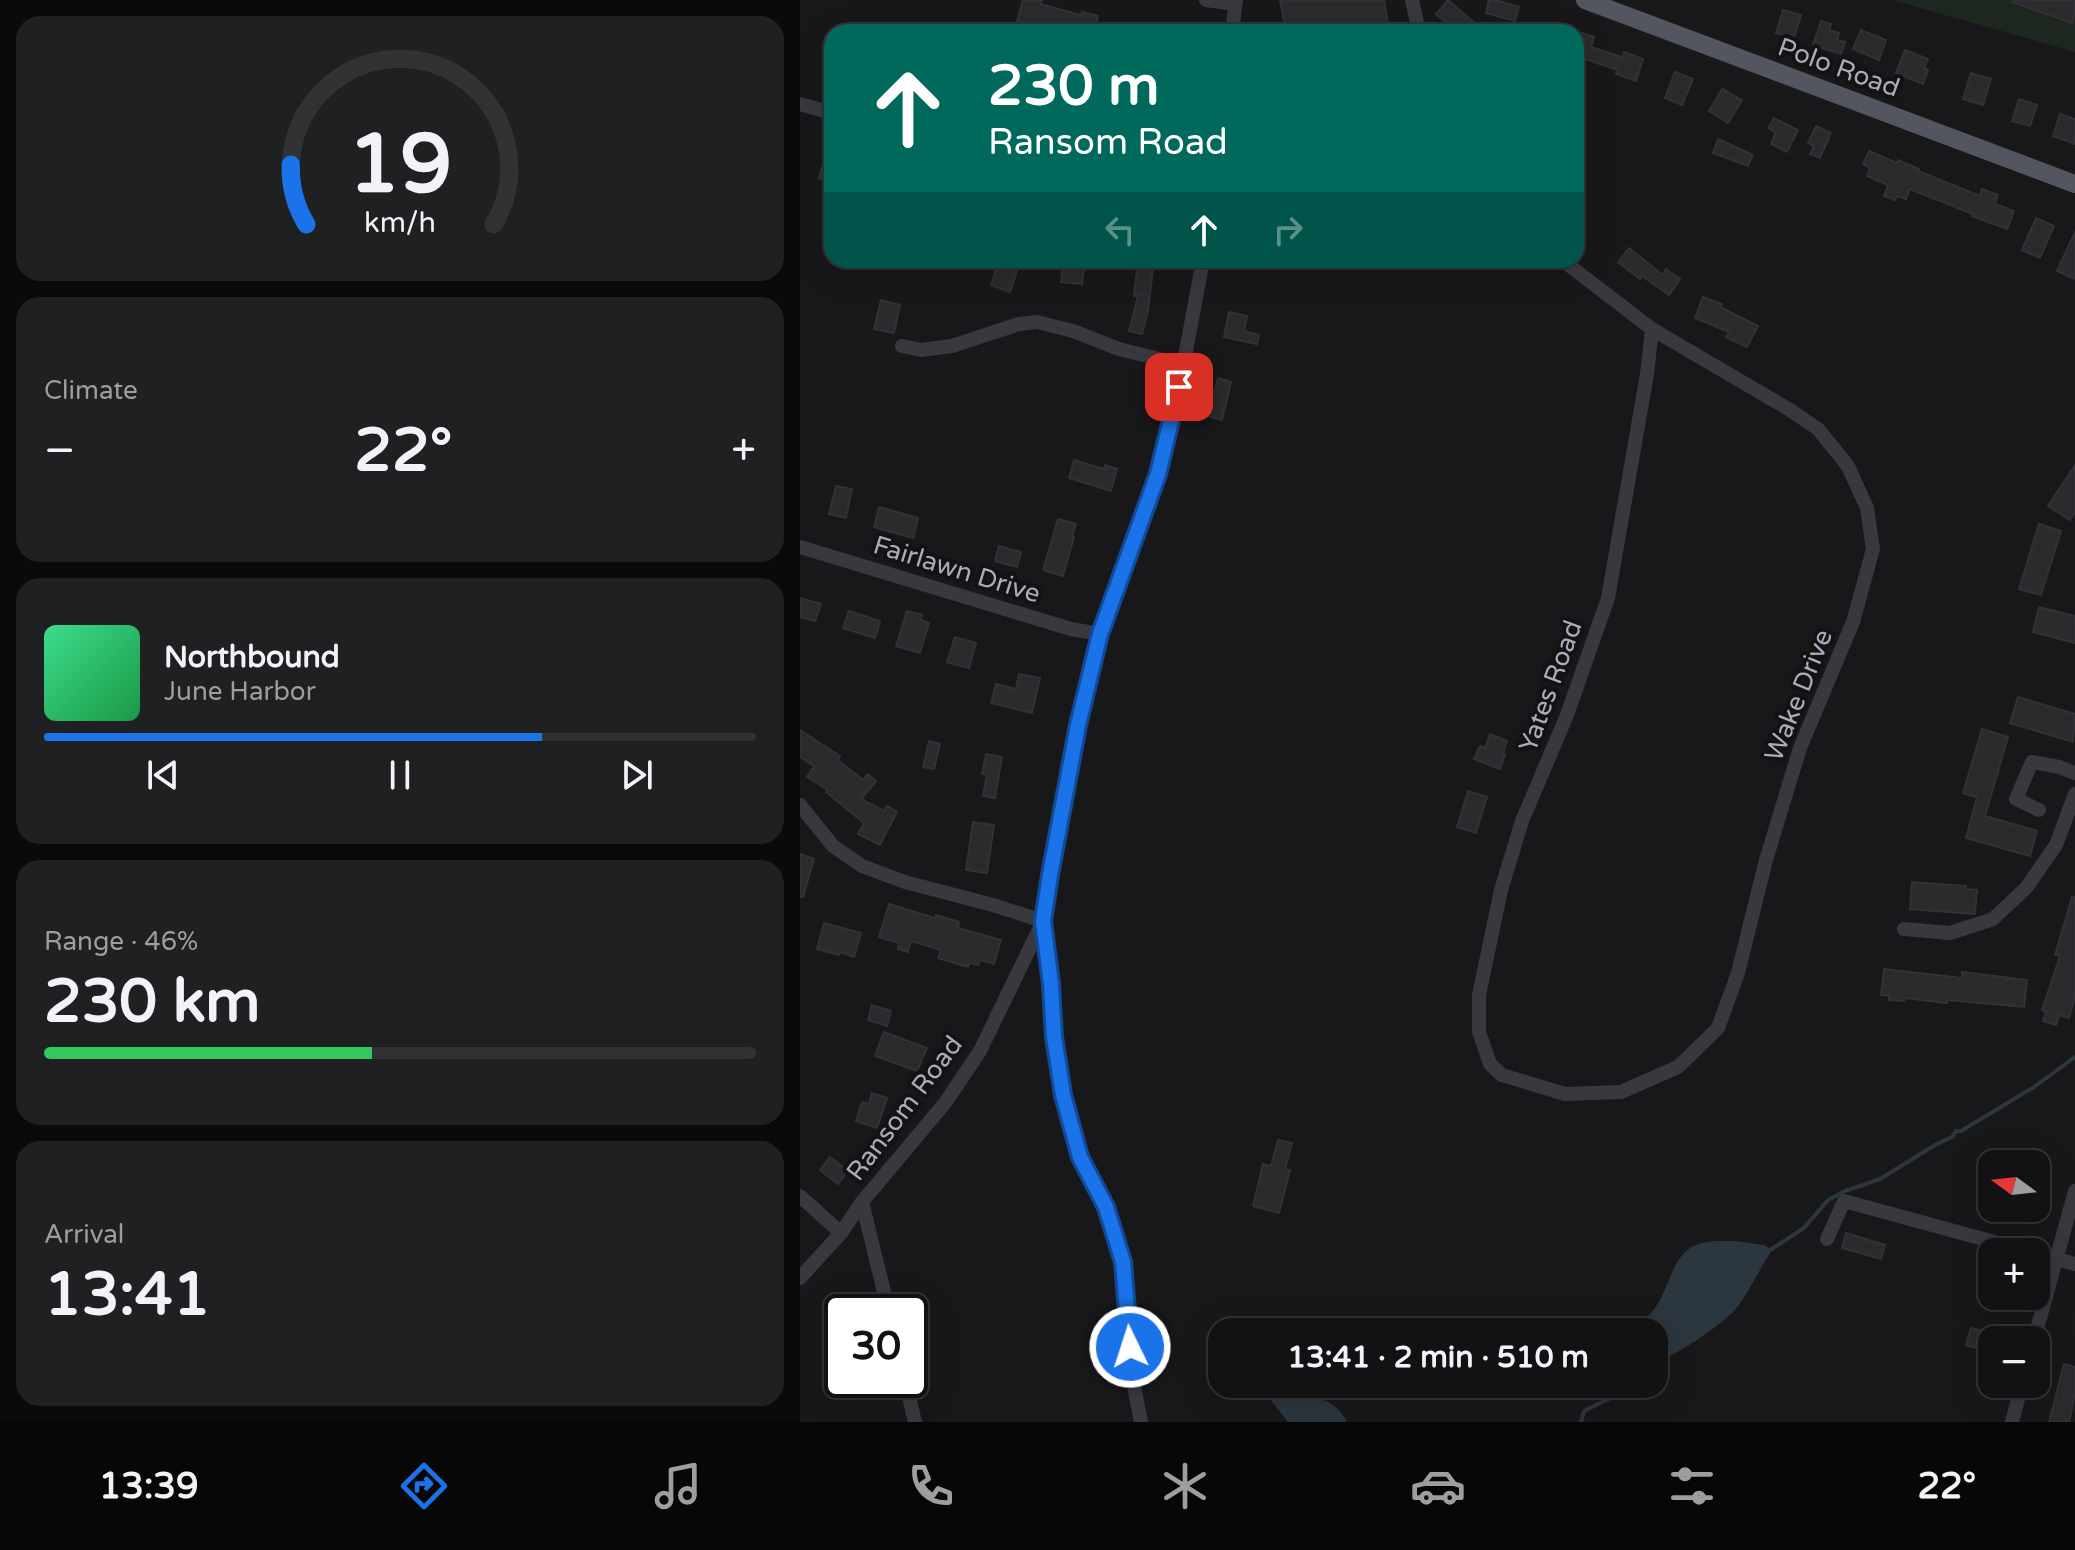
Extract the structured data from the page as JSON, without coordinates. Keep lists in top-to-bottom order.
{
  "streets": {
    "main road": ["Polo Road"],
    "street": [
      "Fairlawn Drive",
      "Yates Road",
      "Wake Drive",
      "Ransom Road"
    ]
  },
  "crossings": [
    ["Fairlawn Drive", "Ransom Road"],
    ["Yates Road", "Wake Drive"]
  ],
  "north": "left",
  "page": {
    "turn": ["230 m", "Ransom Road"],
    "tile": [
      "Climate",
      ["Range · 46%", "230 km"],
      ["Arrival", "13:41"]
    ],
    "heat": ["−", "22°", "+"],
    "song": ["Northbound", "June Harbor"],
    "map_buttons": ["+", "−"],
    "limit": "30",
    "trip": "13:41 · 2 min · 510 m",
    "tabs": ["13:39", "22°"],
    "gauge": ["19", "km/h"]
  }
}
